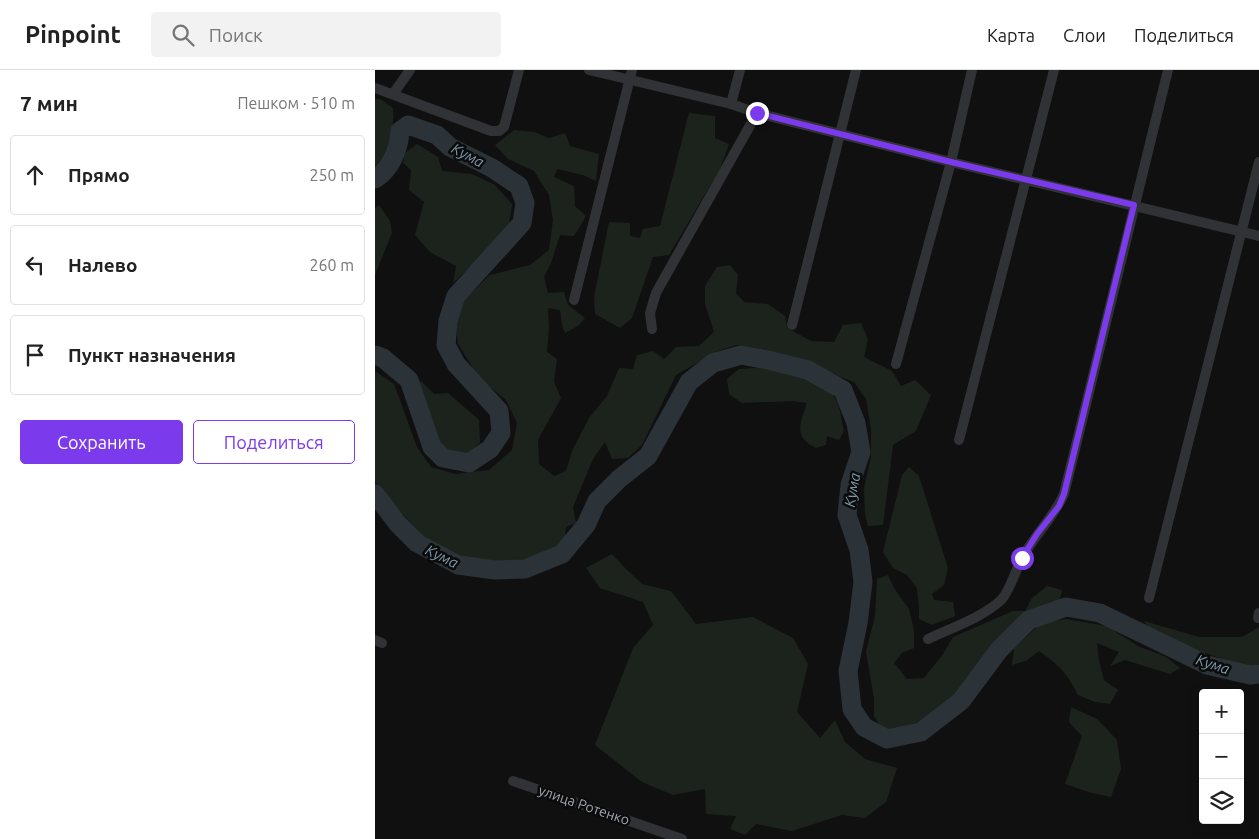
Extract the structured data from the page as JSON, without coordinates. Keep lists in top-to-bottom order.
{
  "streets": {
    "street": ["улица Ротенко"]
  },
  "water": ["Кума"],
  "page": {
    "header": "Pinpoint",
    "search": "Поиск",
    "nav": ["Карта", "Слои", "Поделиться"],
    "heading": ["7 мин", "Пешком · 510 m"],
    "list": [
      ["Прямо", "250 m"],
      ["Налево", "260 m"],
      "Пункт назначения"
    ],
    "buttons": ["Сохранить", "Поделиться"],
    "map_buttons": ["+", "−"]
  }
}
